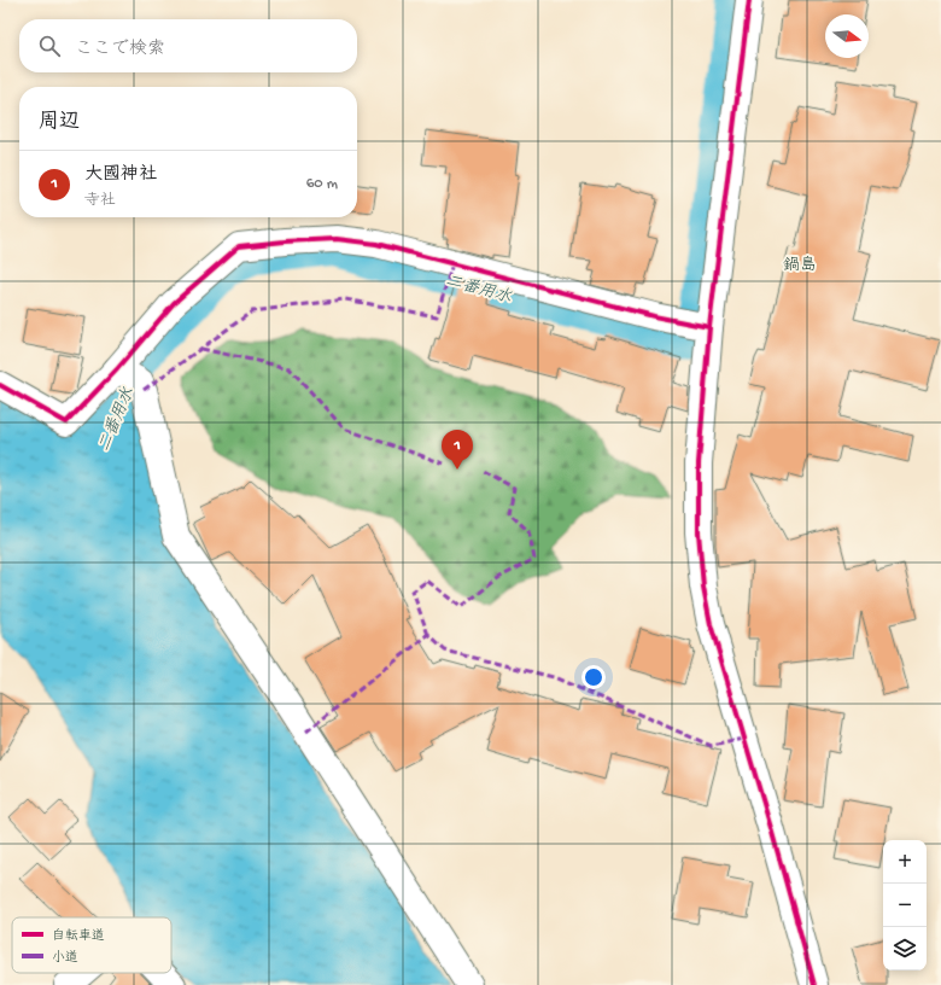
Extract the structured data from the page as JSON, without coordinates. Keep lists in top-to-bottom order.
{
  "districts": ["鍋島"],
  "water": ["二番用水"],
  "legend": ["自転車道", "小道"],
  "north": "right",
  "page": {
    "search": "ここで検索",
    "heading": "周辺",
    "list": [
      {
        "mark": "1",
        "name": "大國神社",
        "note": "寺社",
        "value": "60 m"
      }
    ],
    "pins": "1",
    "map_buttons": ["+", "−"]
  }
}
